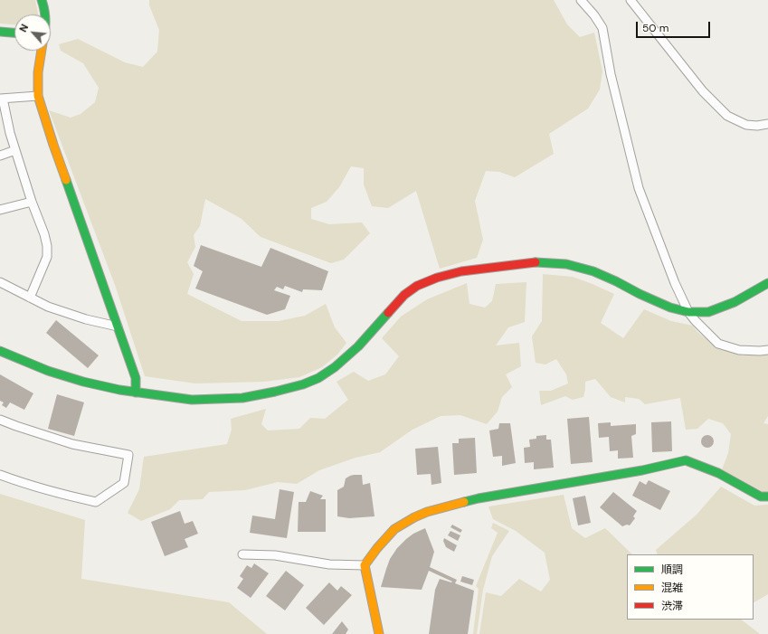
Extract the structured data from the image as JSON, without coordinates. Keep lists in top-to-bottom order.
{
  "legend": ["順調", "混雑", "渋滞"],
  "scale_bar": "50 m",
  "north": "top left"
}
